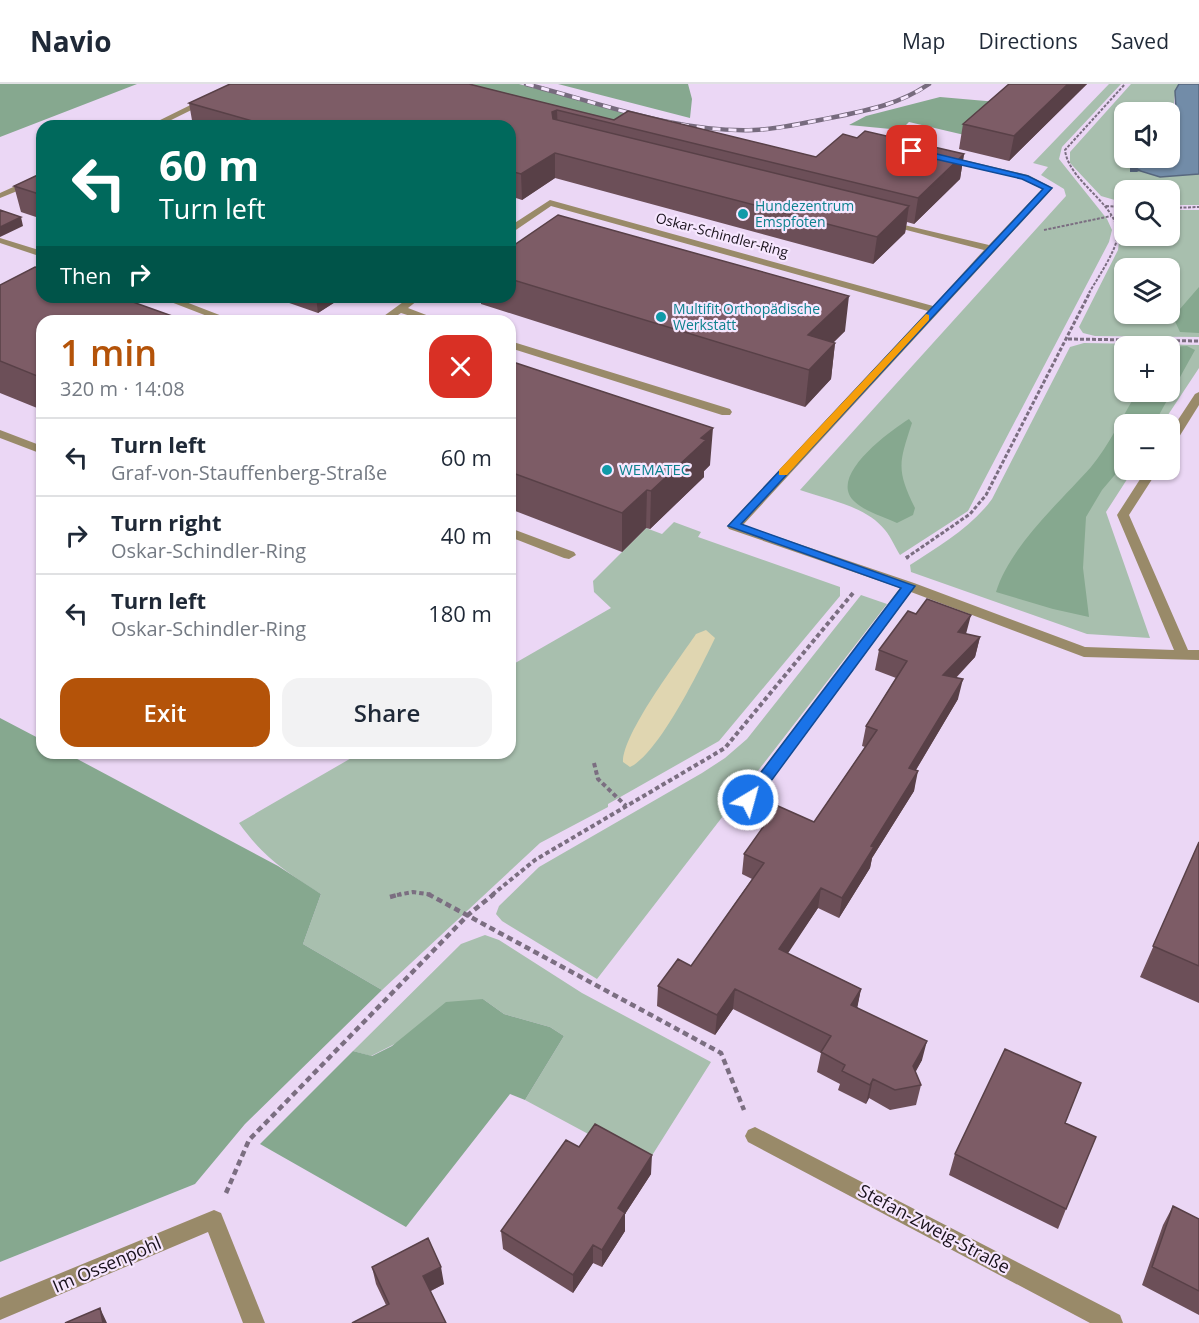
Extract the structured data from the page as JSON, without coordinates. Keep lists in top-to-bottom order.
{
  "streets": {
    "street": ["Oskar-Schindler-Ring", "Stefan-Zweig-Straße", "Im Ossenpohl"]
  },
  "places": ["Hundezentrum Emspfoten", "Multifit Orthopädische Werkstatt", "WEMATEC"],
  "page": {
    "header": "Navio",
    "nav": ["Map", "Directions", "Saved"],
    "map_buttons": ["+", "−"],
    "turn": ["60 m", "Turn left"],
    "then": "Then",
    "heading": ["1 min", "320 m · 14:08"],
    "list": [
      {
        "name": "Turn left",
        "note": "Graf-von-Stauffenberg-Straße",
        "value": "60 m"
      },
      {
        "name": "Turn right",
        "note": "Oskar-Schindler-Ring",
        "value": "40 m"
      },
      {
        "name": "Turn left",
        "note": "Oskar-Schindler-Ring",
        "value": "180 m"
      }
    ],
    "buttons": ["Exit", "Share"]
  }
}
